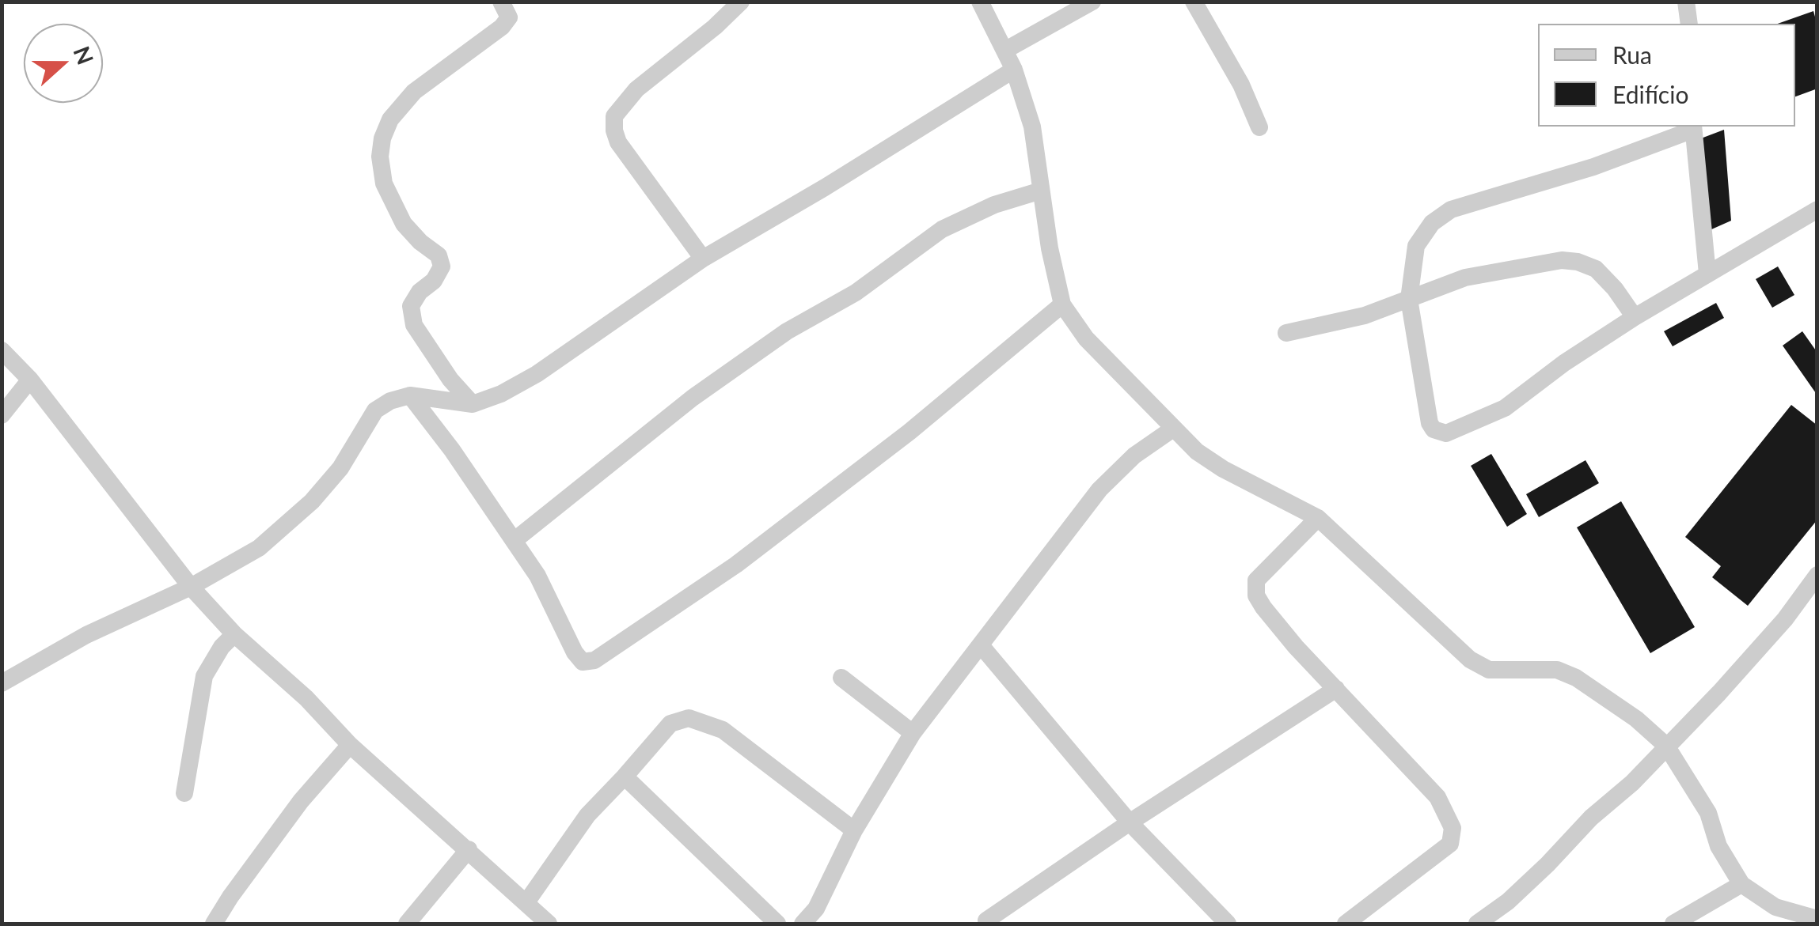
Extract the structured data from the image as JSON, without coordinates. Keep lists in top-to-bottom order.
{
  "legend": ["Rua", "Edifício"],
  "north": "right"
}
